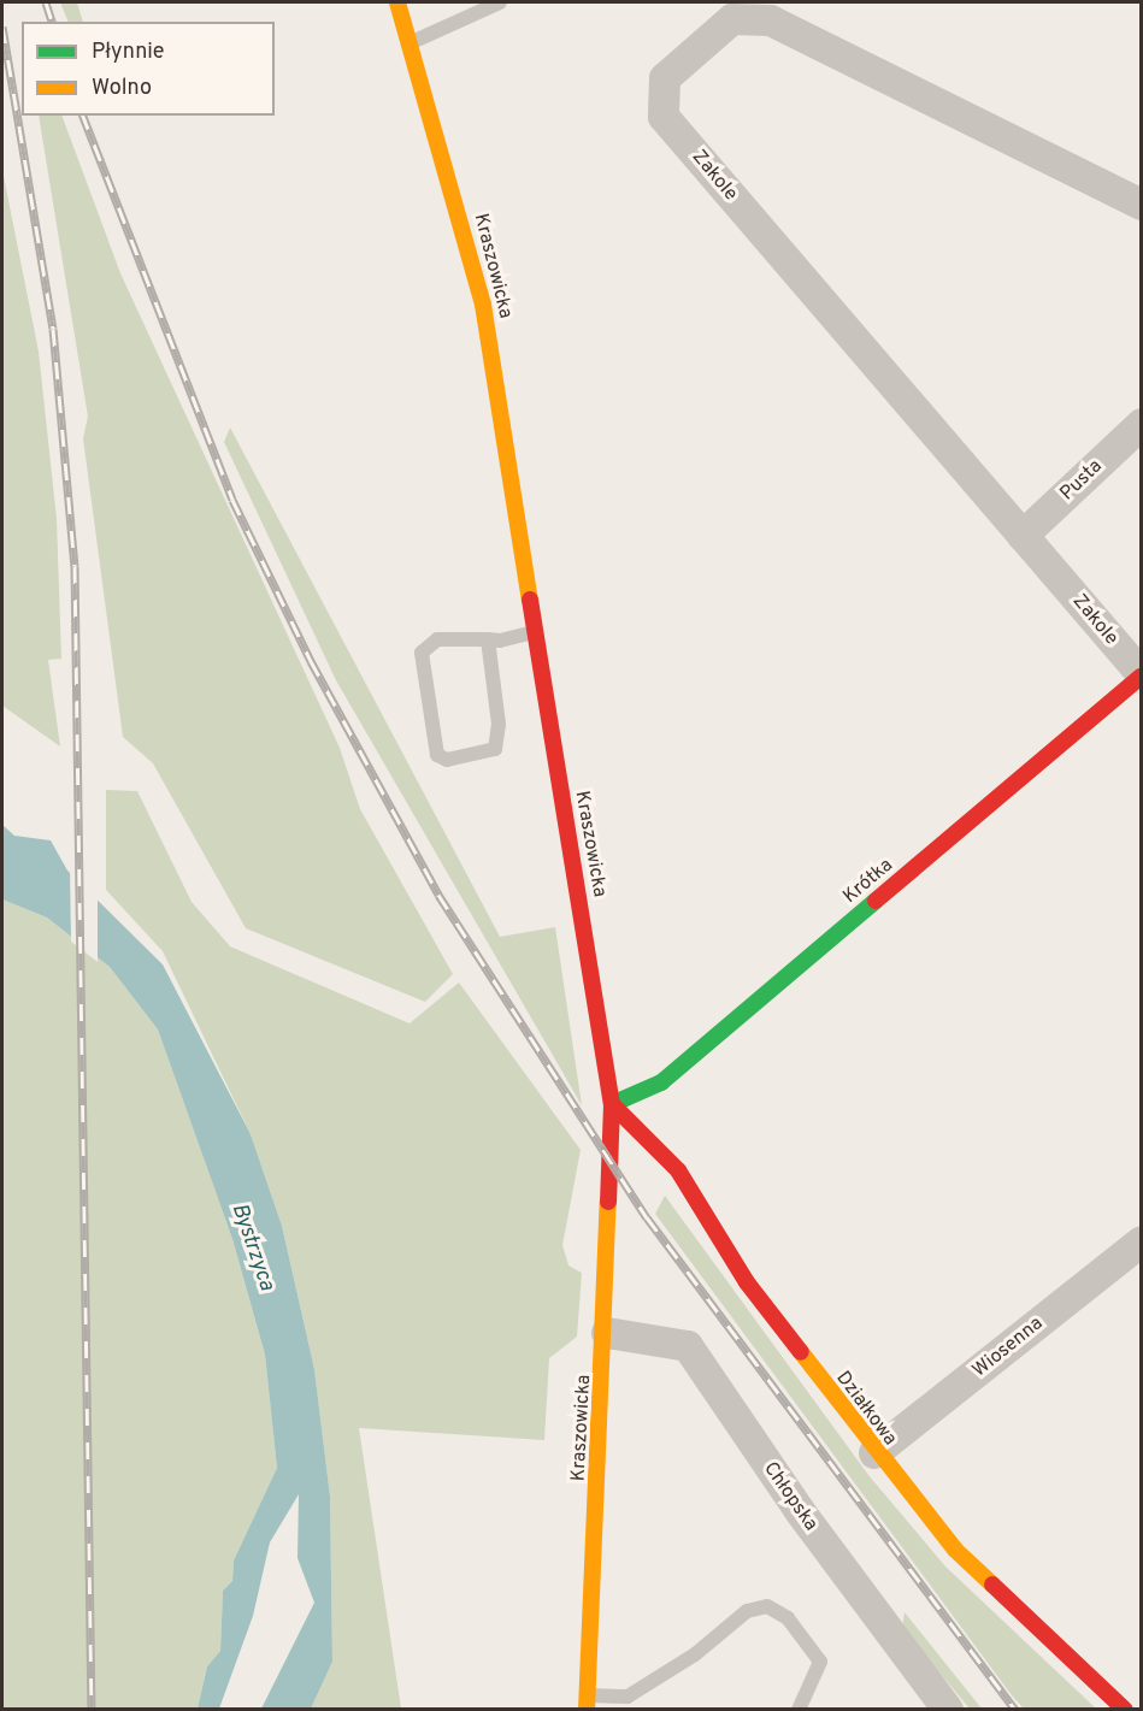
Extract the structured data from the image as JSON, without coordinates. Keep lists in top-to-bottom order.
{
  "streets": {
    "street": [
      "Zakole",
      "Kraszowicka",
      "Pusta",
      "Krótka",
      "Wiosenna",
      "Działkowa",
      "Chłopska"
    ]
  },
  "crossings": [
    ["Zakole", "Pusta"],
    ["Zakole", "Krótka"],
    ["Kraszowicka", "Krótka"],
    ["Kraszowicka", "Działkowa"],
    ["Kraszowicka", "Chłopska"],
    ["Krótka", "Działkowa"],
    ["Wiosenna", "Działkowa"]
  ],
  "water": ["Bystrzyca"],
  "legend": ["Płynnie", "Wolno"]
}
